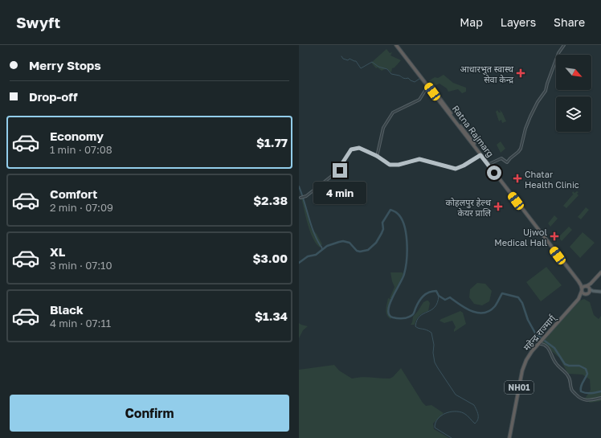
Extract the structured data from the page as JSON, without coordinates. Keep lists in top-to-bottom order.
{
  "streets": {
    "highway": ["Ratna Rajmarg", "महेन्द्र राज्मार्ग्", "NH01"]
  },
  "crossings": [
    ["Ratna Rajmarg", "महेन्द्र राज्मार्ग्"]
  ],
  "places": {
    "health": [
      "आधारभुत स्वास्थ सेवा केन्द्र",
      "Chatar Health Clinic",
      "कोहलपुर हेल्थ केयर प्रालि",
      "Ujwol Medical Hall"
    ]
  },
  "north": "bottom right",
  "page": {
    "header": "Swyft",
    "nav": ["Map", "Layers", "Share"],
    "banner": ["Merry Stops", "Drop-off"],
    "list": [
      {
        "name": "Economy",
        "note": "1 min · 07:08",
        "value": "$1.77"
      },
      {
        "name": "Comfort",
        "note": "2 min · 07:09",
        "value": "$2.38"
      },
      {
        "name": "XL",
        "note": "3 min · 07:10",
        "value": "$3.00"
      },
      {
        "name": "Black",
        "note": "4 min · 07:11",
        "value": "$1.34"
      }
    ],
    "bubble": "4 min",
    "buttons": "Confirm"
  }
}
